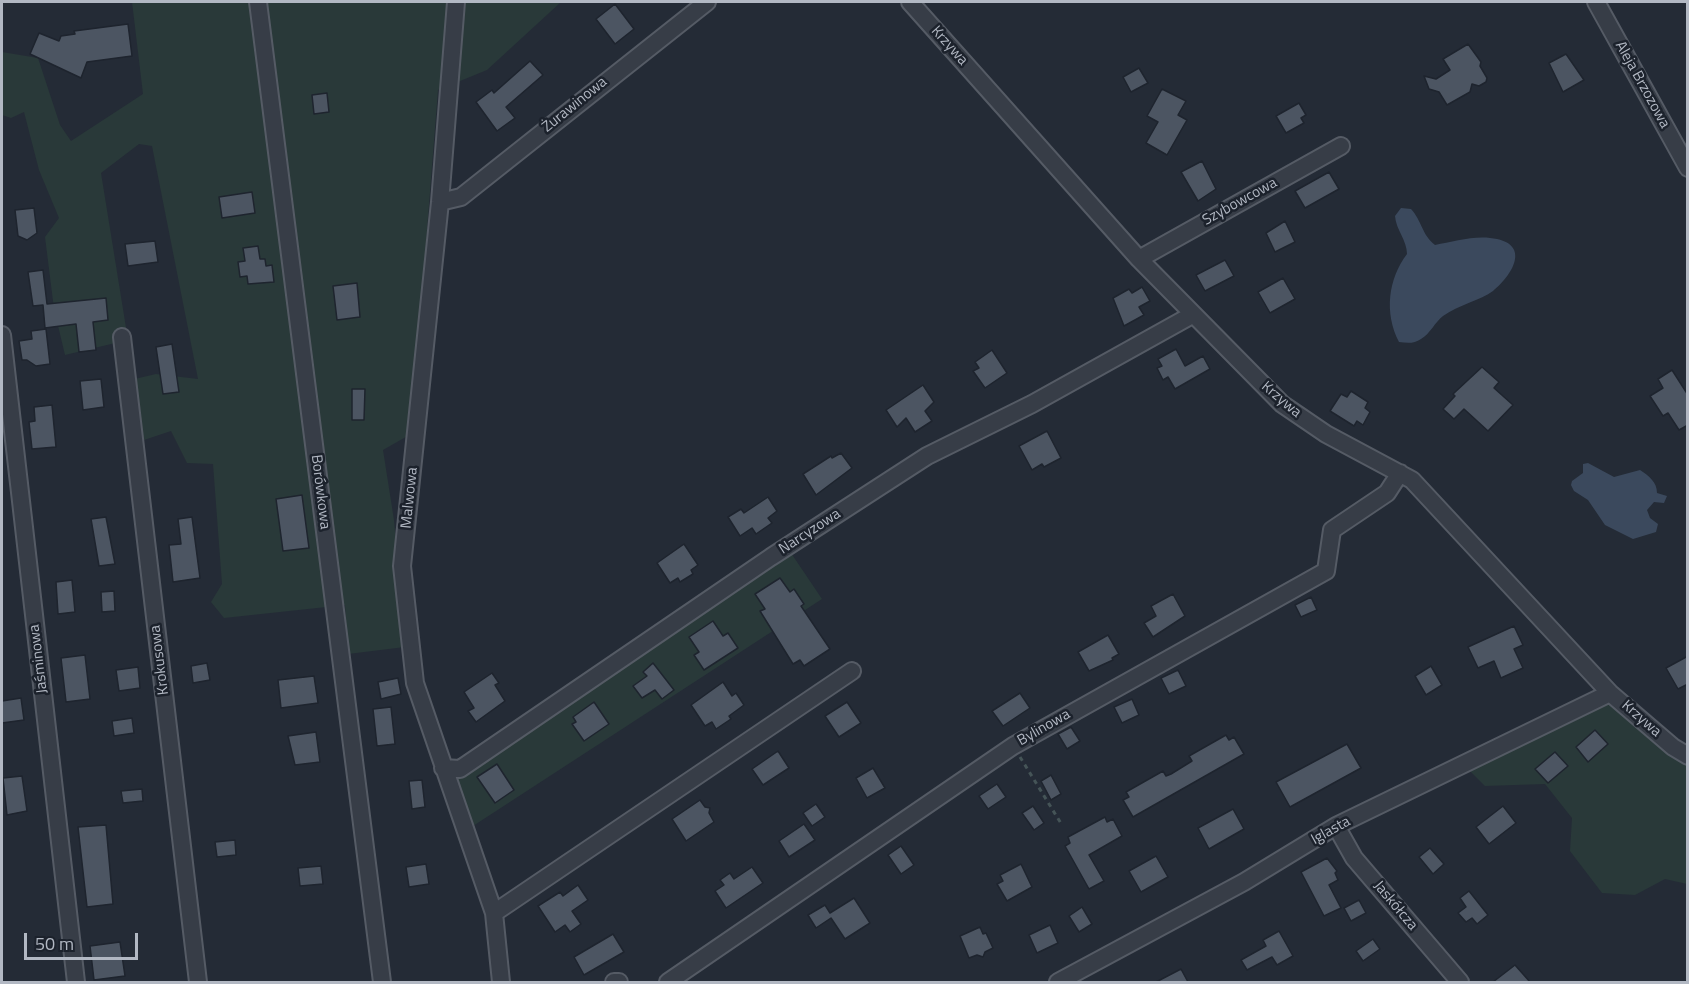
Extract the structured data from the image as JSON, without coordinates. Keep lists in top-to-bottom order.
{
  "streets": {
    "street": [
      "Krzywa",
      "Aleja Brzozowa",
      "Żurawinowa",
      "Szybowcowa",
      "Borówkowa",
      "Malwowa",
      "Narcyzowa",
      "Jaśminowa",
      "Krokusowa",
      "Bylinowa",
      "Iglasta",
      "Jaskółcza"
    ]
  },
  "crossings": [
    ["Krzywa", "Szybowcowa"],
    ["Krzywa", "Narcyzowa"],
    ["Krzywa", "Bylinowa"],
    ["Krzywa", "Iglasta"],
    ["Żurawinowa", "Malwowa"],
    ["Malwowa", "Narcyzowa"],
    ["Iglasta", "Jaskółcza"]
  ],
  "scale_bar": "50 m"
}
